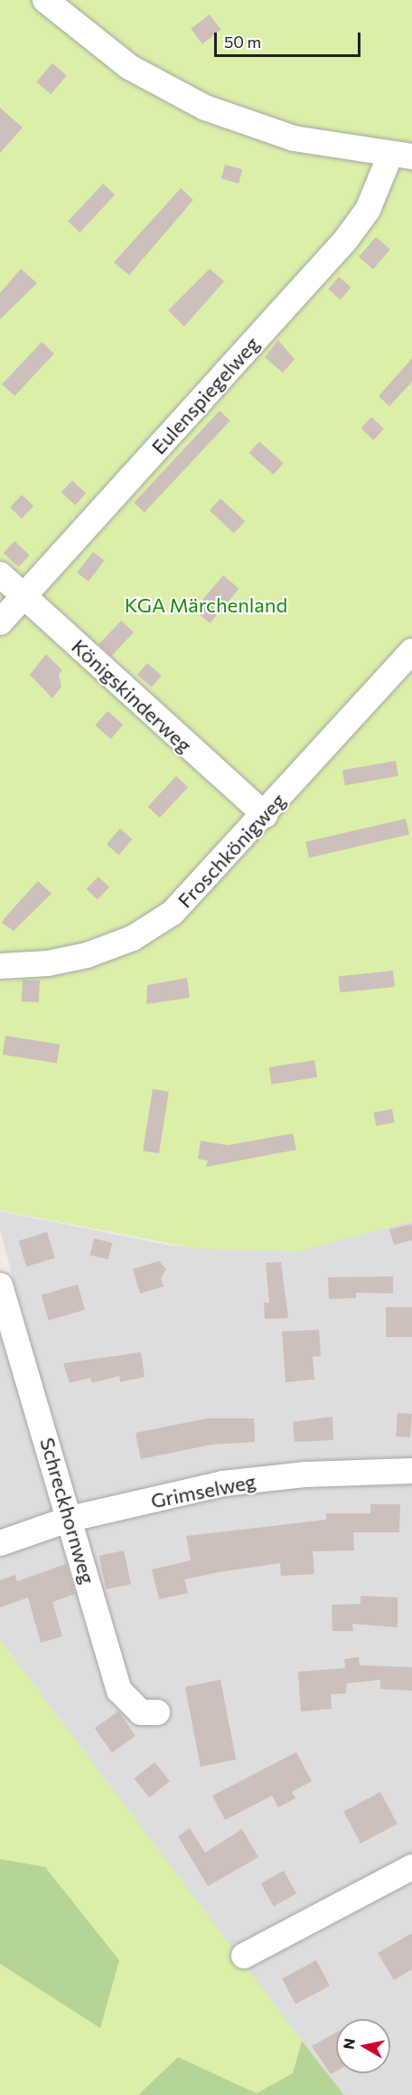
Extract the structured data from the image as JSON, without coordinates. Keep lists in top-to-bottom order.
{
  "streets": {
    "street": [
      "Eulenspiegelweg",
      "Königskinderweg",
      "Froschkönigweg",
      "Grimselweg",
      "Schreckhornweg"
    ]
  },
  "crossings": [
    ["Eulenspiegelweg", "Königskinderweg"],
    ["Königskinderweg", "Froschkönigweg"],
    ["Grimselweg", "Schreckhornweg"]
  ],
  "parks": ["KGA Märchenland"],
  "scale_bar": "50 m",
  "north": "left"
}
